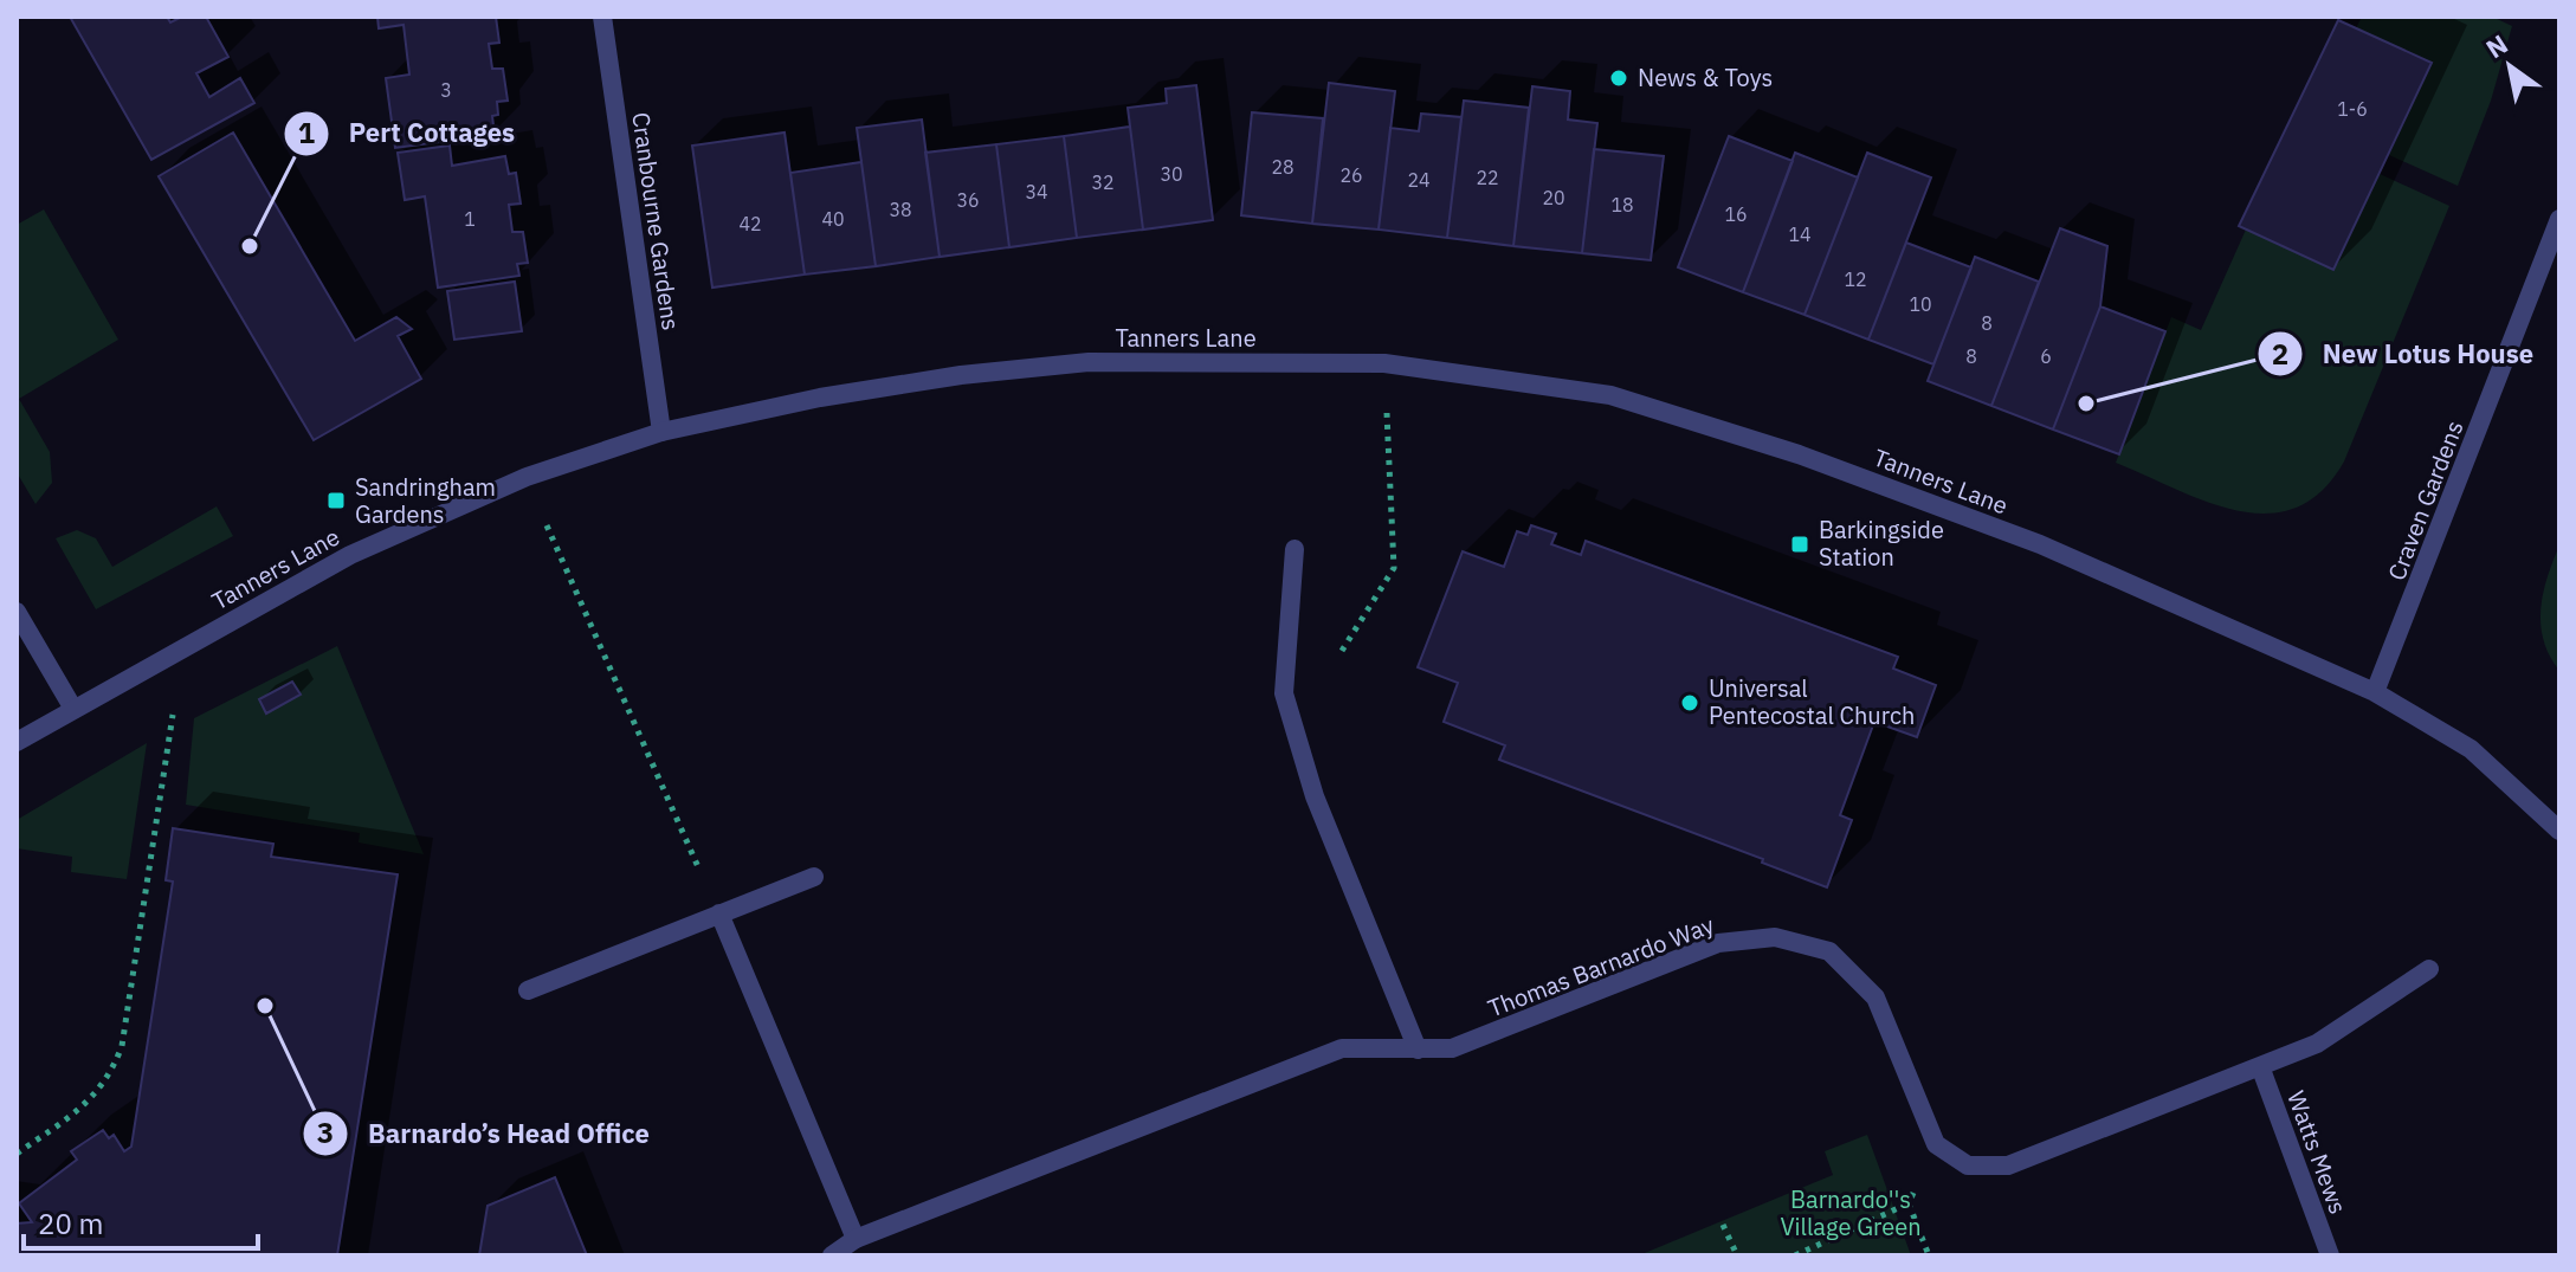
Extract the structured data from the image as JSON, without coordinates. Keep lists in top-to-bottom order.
{
  "streets": {
    "street": [
      "Cranbourne Gardens",
      "Tanners Lane",
      "Craven Gardens",
      "Thomas Barnardo Way",
      "Watts Mews"
    ]
  },
  "crossings": [
    ["Cranbourne Gardens", "Tanners Lane"],
    ["Tanners Lane", "Craven Gardens"],
    ["Thomas Barnardo Way", "Watts Mews"]
  ],
  "parks": ["Barnardo''s Village Green"],
  "places": {
    "other": [
      "News & Toys",
      "Pert Cottages",
      "New Lotus House",
      "Universal Pentecostal Church",
      "Barnardo’s Head Office"
    ],
    "transit": ["Sandringham Gardens", "Barkingside Station"]
  },
  "house_numbers": [
    "3",
    "1-6",
    "28",
    "30",
    "26",
    "22",
    "24",
    "32",
    "34",
    "20",
    "36",
    "18",
    "38",
    "16",
    "1",
    "40",
    "42",
    "14",
    "12",
    "10",
    "8",
    "8",
    "6"
  ],
  "scale_bar": "20 m",
  "north": "top left"
}
